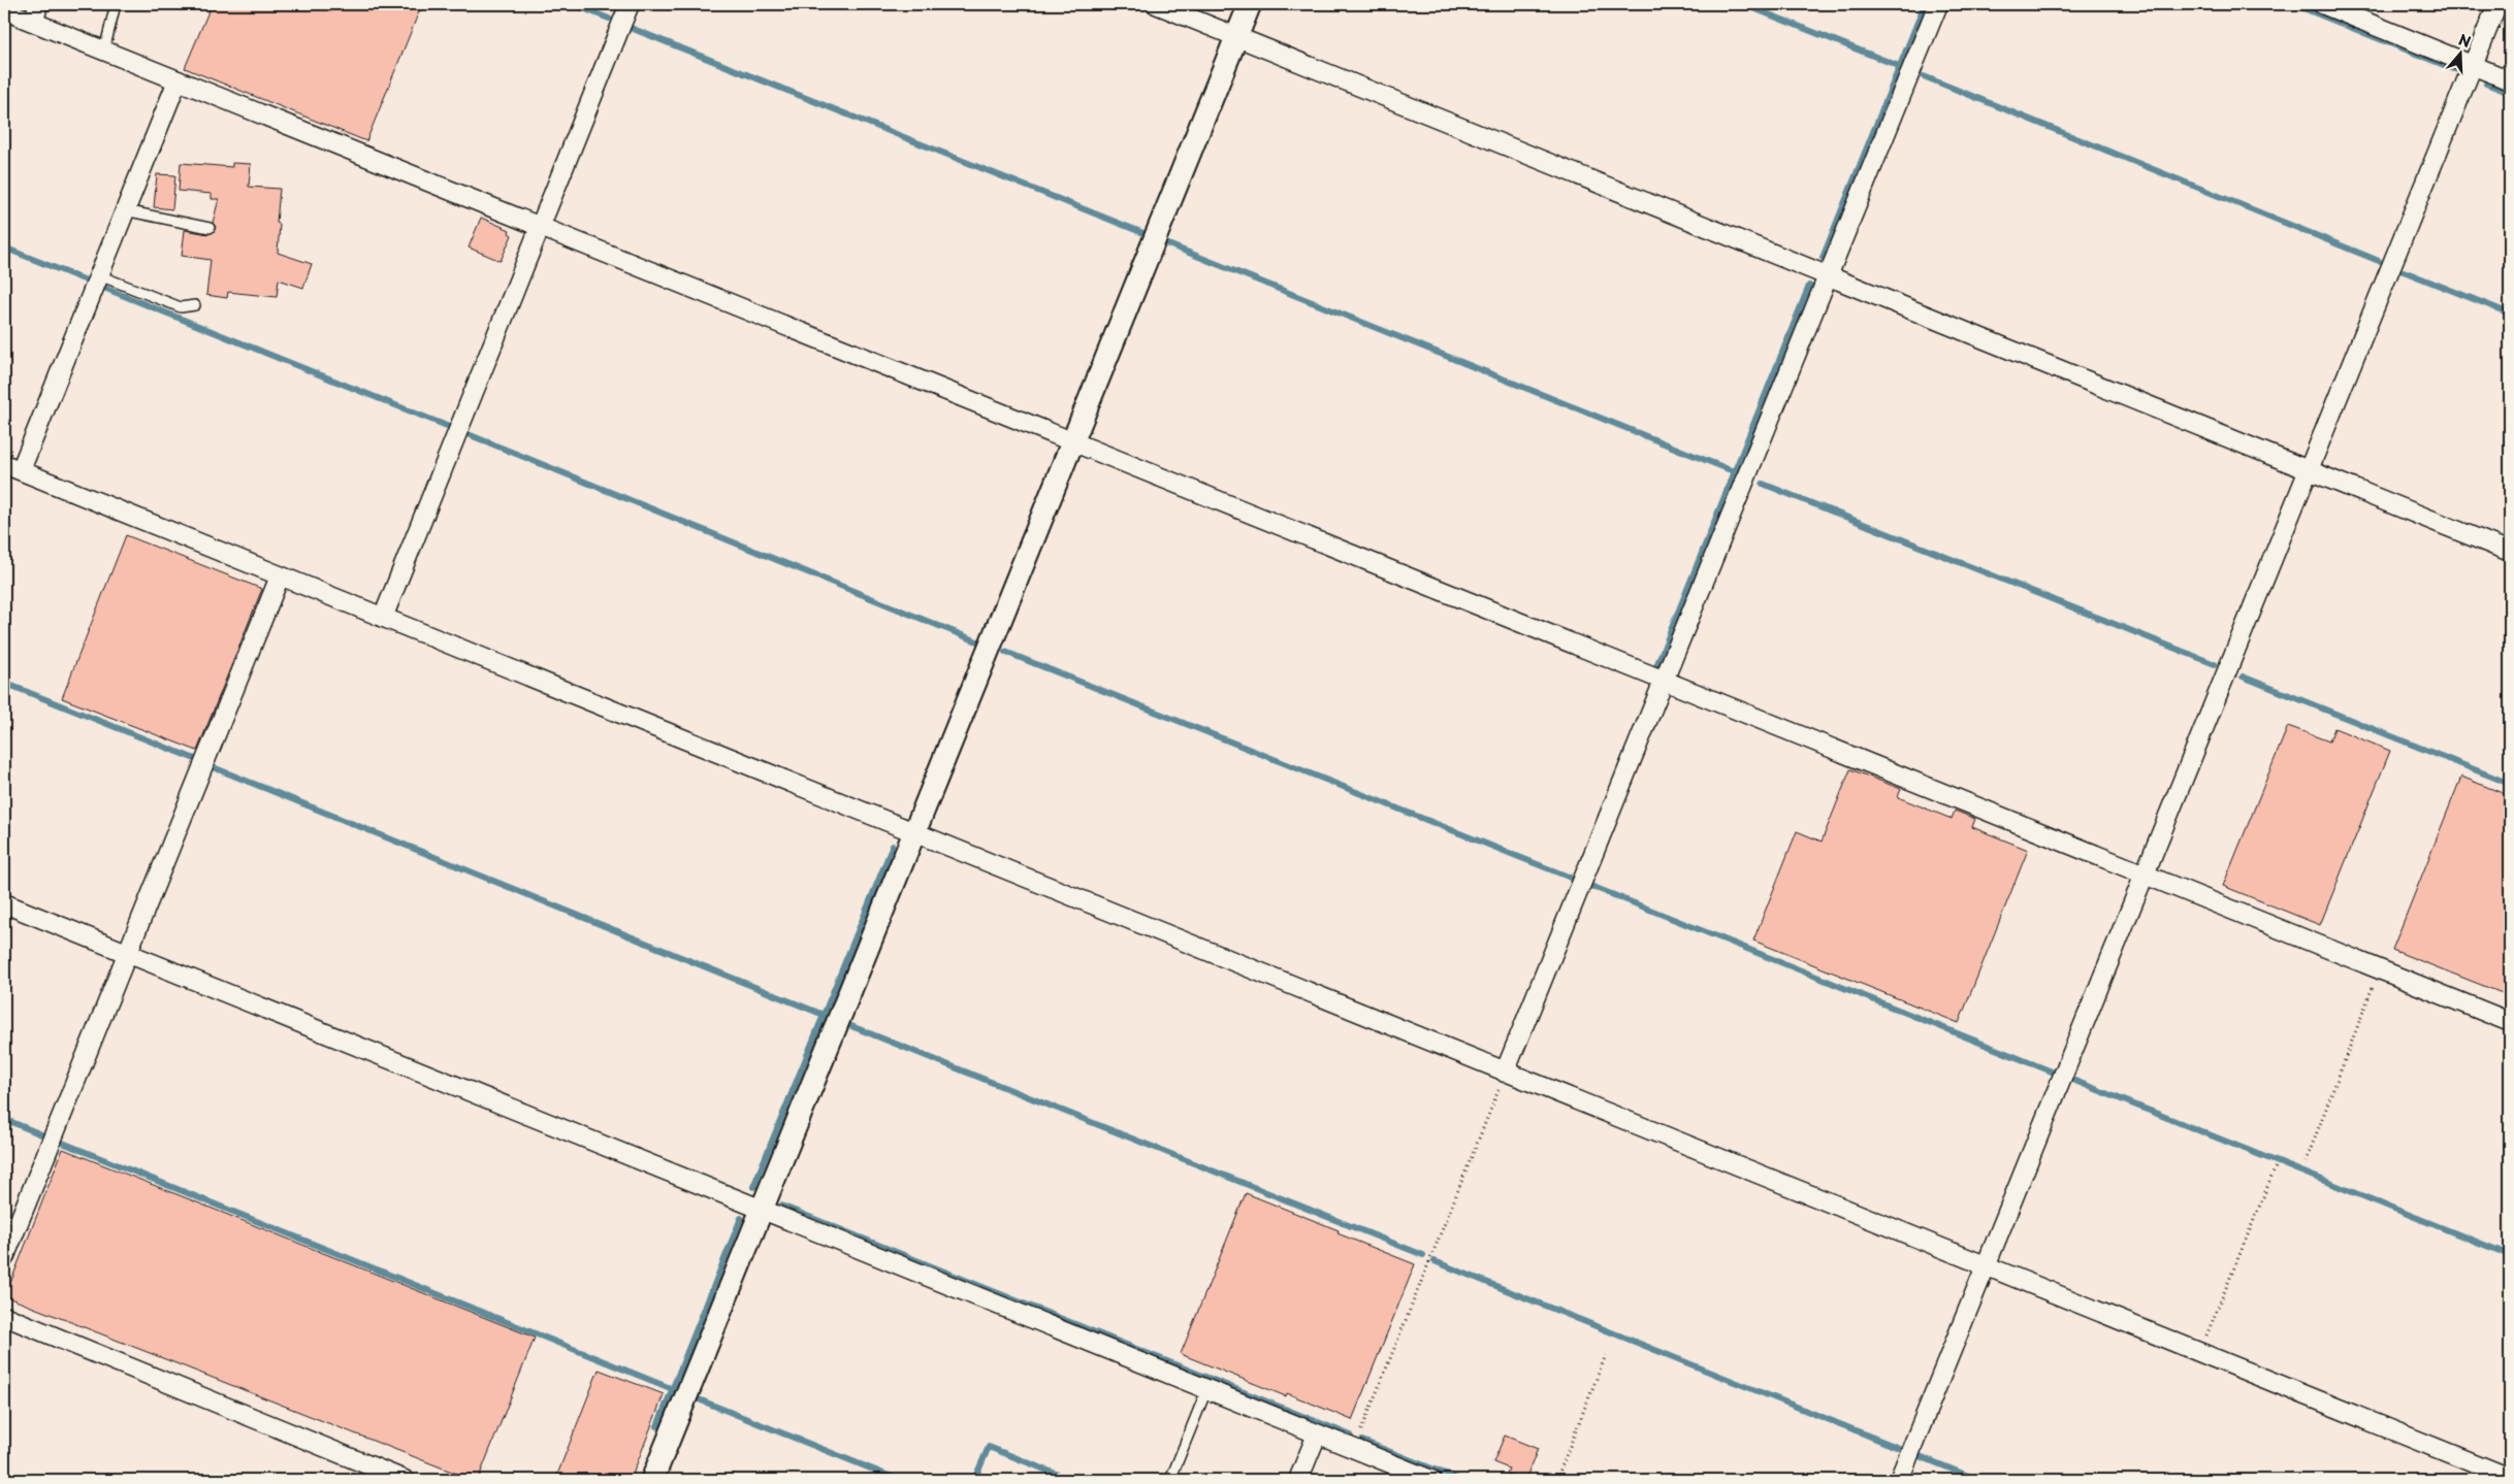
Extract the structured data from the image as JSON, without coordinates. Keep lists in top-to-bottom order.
{
  "north": "top"
}
